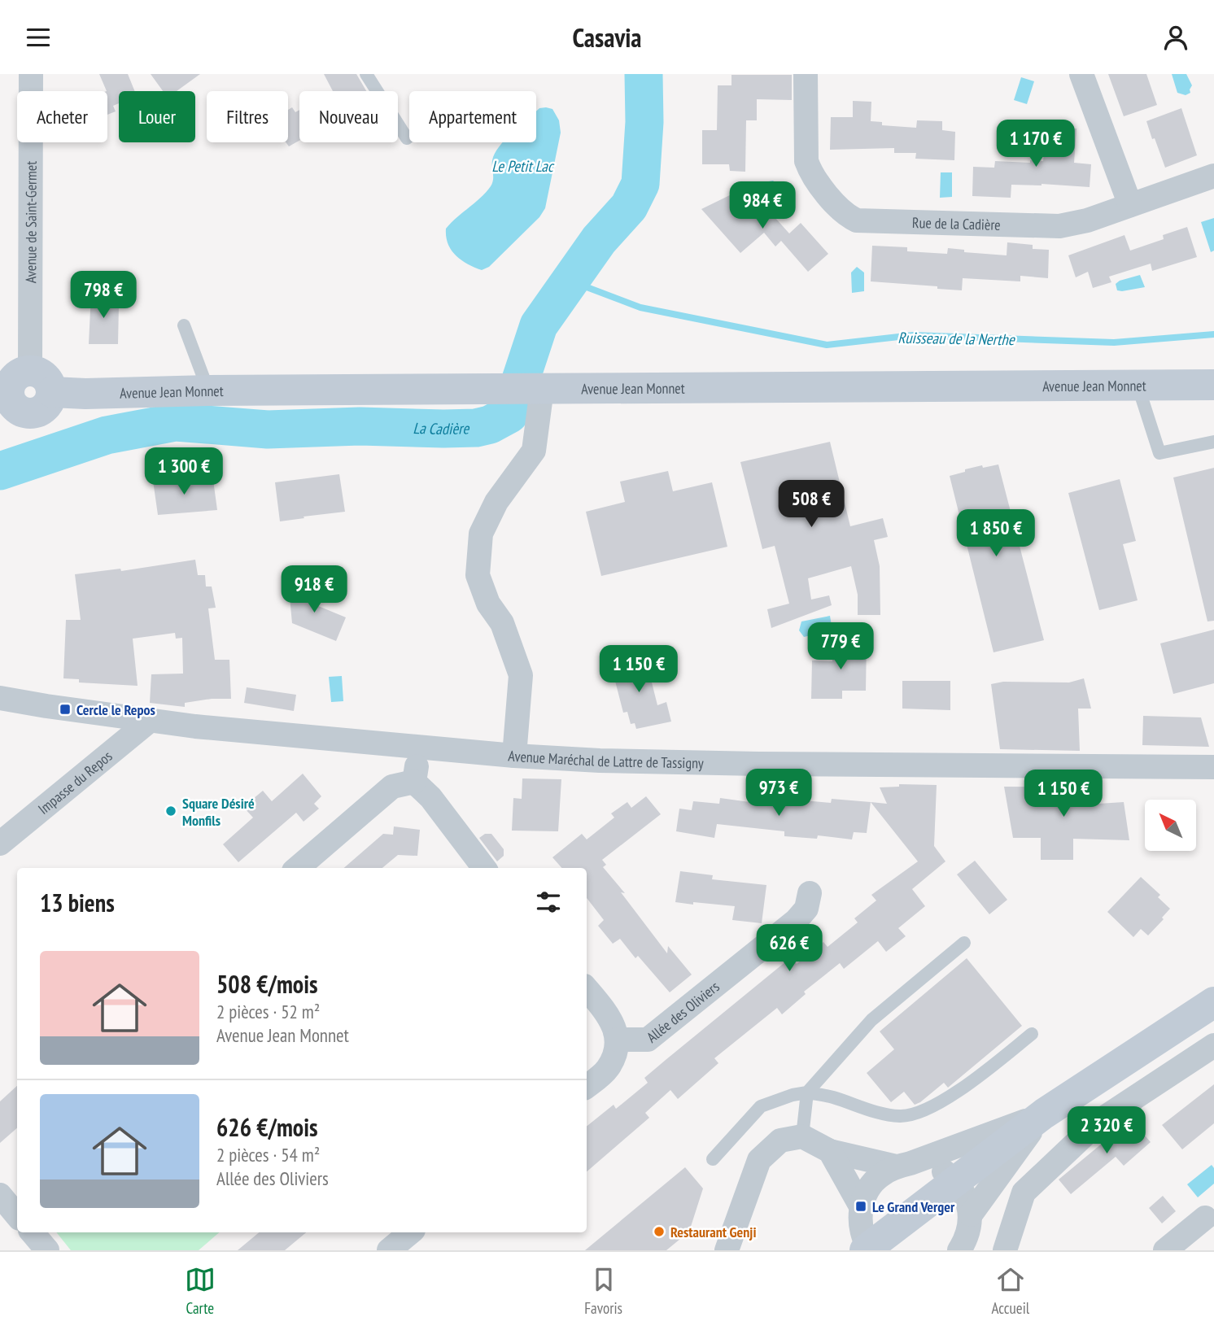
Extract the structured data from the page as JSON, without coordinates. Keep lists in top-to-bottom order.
{
  "streets": {
    "street": [
      "Avenue de Saint-Germet",
      "Rue de la Cadière",
      "Avenue Jean Monnet",
      "Avenue Maréchal de Lattre de Tassigny",
      "Impasse du Repos",
      "Allée des Oliviers"
    ]
  },
  "crossings": [
    ["Avenue de Saint-Germet", "Avenue Jean Monnet"],
    ["Avenue Maréchal de Lattre de Tassigny", "Impasse du Repos"]
  ],
  "water": ["Le Petit Lac", "Ruisseau de la Nerthe", "La Cadière"],
  "places": {
    "transit": ["Cercle le Repos", "Le Grand Verger"],
    "other": ["Square Désiré Monfils", "Restaurant Genji"]
  },
  "north": "top left",
  "page": {
    "header": "Casavia",
    "chip": [
      "Acheter",
      "Louer",
      "Filtres",
      "Nouveau",
      "Appartement"
    ],
    "price": [
      "1 170 €",
      "984 €",
      "798 €",
      "1 300 €",
      "508 €",
      "1 850 €",
      "918 €",
      "779 €",
      "1 150 €",
      "973 €",
      "1 150 €",
      "626 €",
      "2 320 €"
    ],
    "heading": "13 biens",
    "list": [
      {
        "name": "508 €/mois",
        "note": "2 pièces · 52 m² · Avenue Jean Monnet"
      },
      {
        "name": "626 €/mois",
        "note": "2 pièces · 54 m² · Allée des Oliviers"
      }
    ],
    "tabs": ["Carte", "Favoris", "Accueil"]
  }
}
